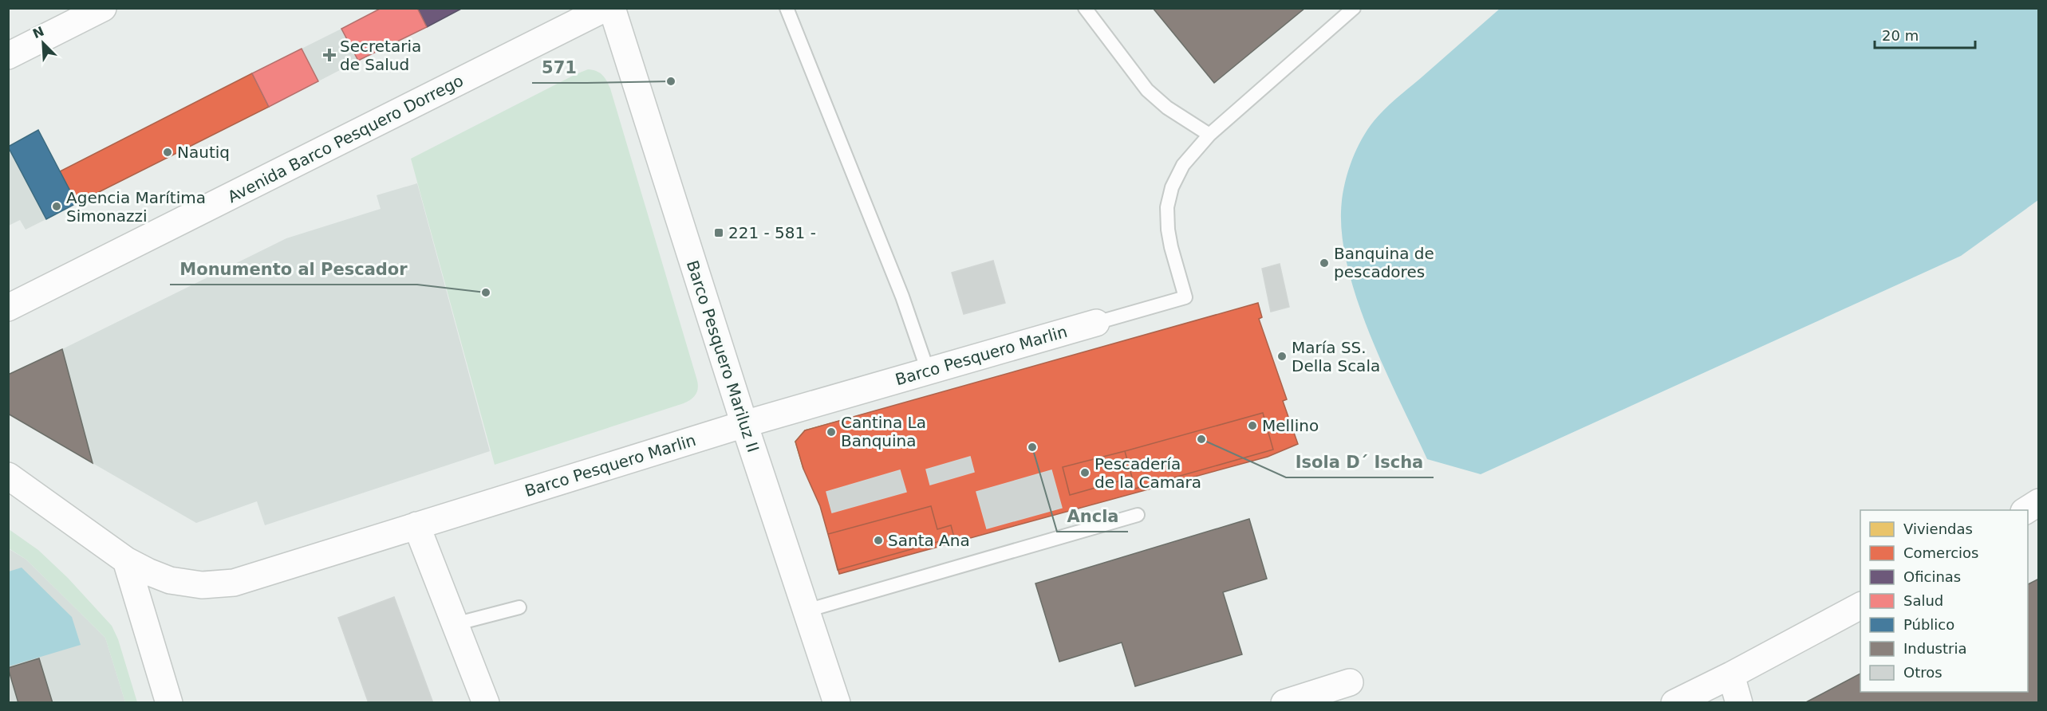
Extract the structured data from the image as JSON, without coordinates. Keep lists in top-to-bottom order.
{
  "streets": {
    "street": ["Avenida Barco Pesquero Dorrego", "Barco Pesquero Marlin", "Barco Pesquero Mariluz II"]
  },
  "crossings": [
    ["Avenida Barco Pesquero Dorrego", "Barco Pesquero Mariluz II"],
    ["Barco Pesquero Marlin", "Barco Pesquero Mariluz II"]
  ],
  "places": {
    "health": ["Secretaria de Salud"],
    "other": [
      "571",
      "Nautiq",
      "Agencia Marítima Simonazzi",
      "Banquina de pescadores",
      "Monumento al Pescador",
      "María SS. Della Scala",
      "Mellino",
      "Cantina La Banquina",
      "Isola D´ Ischa",
      "Ancla",
      "Pescadería de la Camara",
      "Santa Ana"
    ],
    "transit": ["221 - 581 -"]
  },
  "legend": [
    "Viviendas",
    "Comercios",
    "Oficinas",
    "Salud",
    "Público",
    "Industria",
    "Otros"
  ],
  "scale_bar": "20 m",
  "north": "top left"
}
